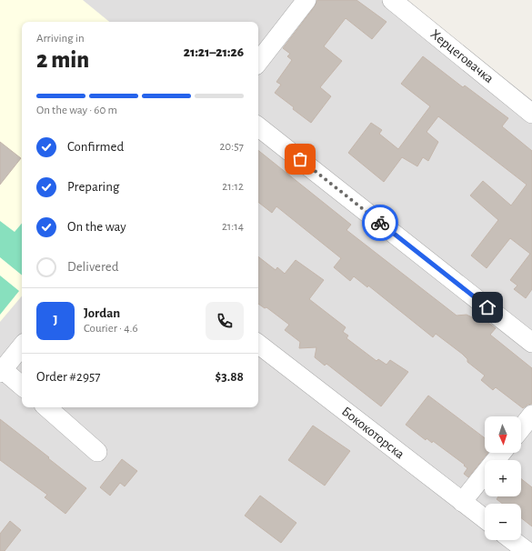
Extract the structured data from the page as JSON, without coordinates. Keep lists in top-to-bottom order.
{
  "streets": {
    "street": ["Херцеговачка", "Бококоторска"]
  },
  "north": "bottom",
  "page": {
    "heading": ["2 min", "Arriving in", "21:21–21:26"],
    "panel": [
      "Jordan",
      "Courier · 4.6",
      "Order #2957",
      "$3.88"
    ],
    "bar": "On the way · 60 m",
    "list": [
      ["Confirmed", "20:57"],
      ["Preparing", "21:12"],
      ["On the way", "21:14"],
      "Delivered"
    ],
    "round": "J",
    "map_buttons": ["+", "−"]
  }
}
